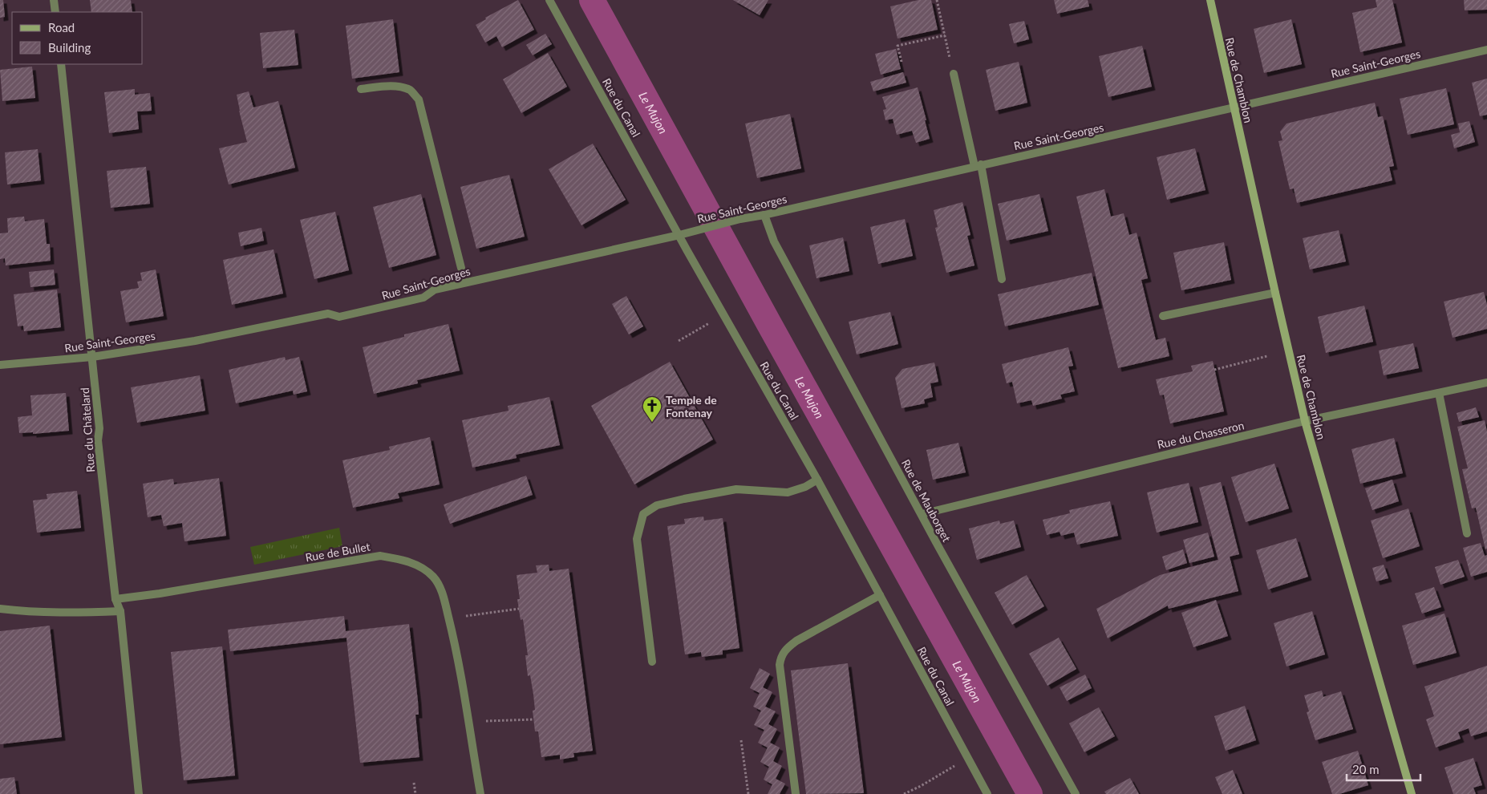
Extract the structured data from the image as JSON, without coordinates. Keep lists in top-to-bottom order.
{
  "streets": {
    "street": [
      "Rue Saint-Georges",
      "Rue de Chamblon",
      "Rue du Canal",
      "Rue du Châtelard",
      "Rue du Chasseron",
      "Rue de Mauborget",
      "Rue de Bullet"
    ]
  },
  "crossings": [
    ["Rue Saint-Georges", "Rue de Chamblon"],
    ["Rue Saint-Georges", "Rue du Canal"],
    ["Rue Saint-Georges", "Rue du Châtelard"],
    ["Rue Saint-Georges", "Rue de Mauborget"],
    ["Rue de Chamblon", "Rue du Chasseron"],
    ["Rue du Châtelard", "Rue de Bullet"],
    ["Rue du Chasseron", "Rue de Mauborget"]
  ],
  "water": ["Le Mujon"],
  "places": {
    "church": ["Temple de Fontenay"]
  },
  "legend": ["Road", "Building"],
  "scale_bar": "20 m"
}
